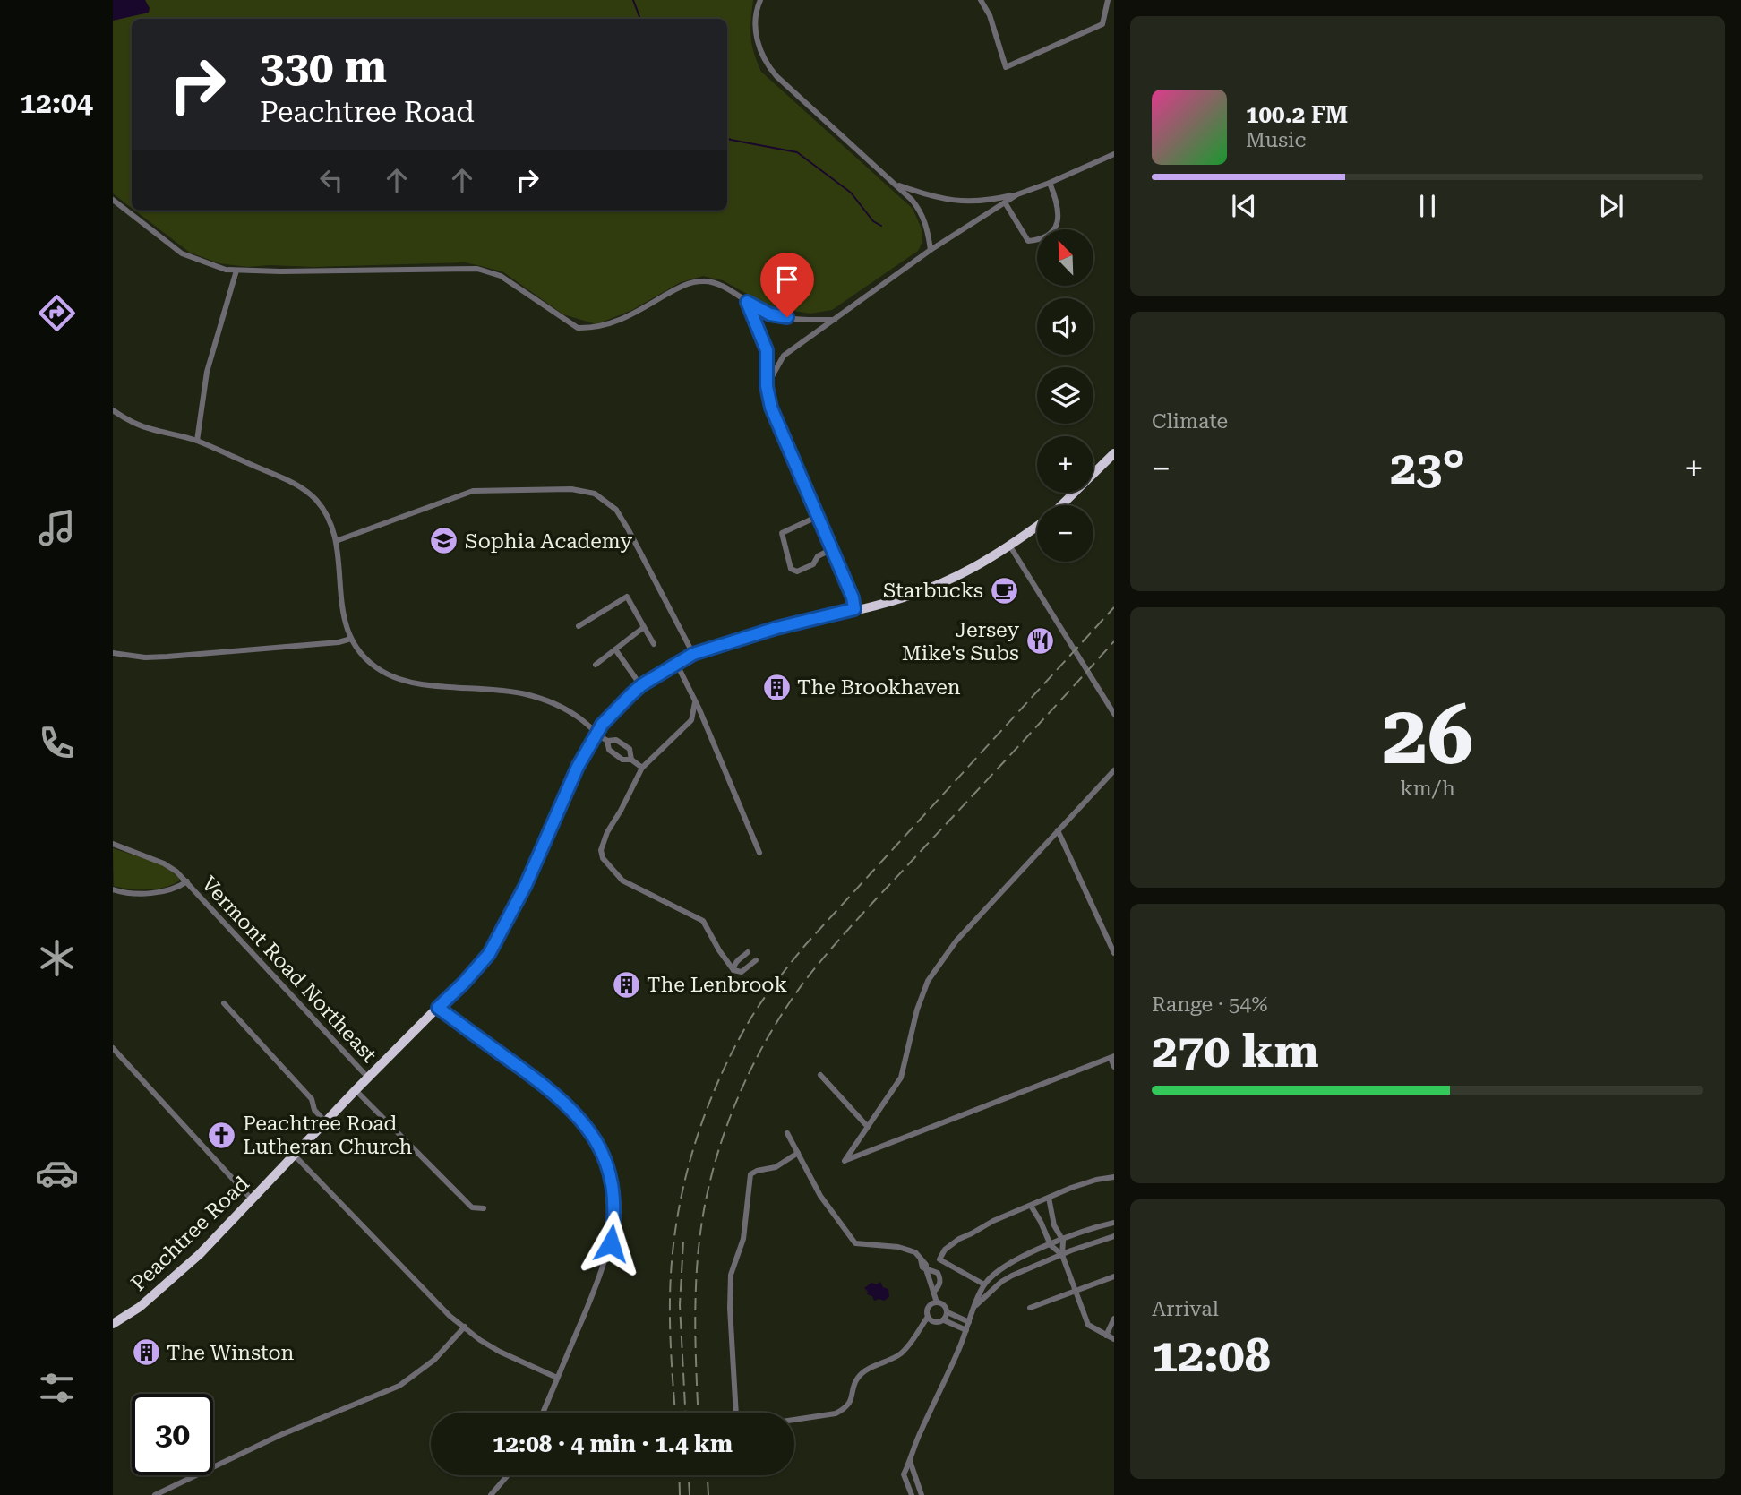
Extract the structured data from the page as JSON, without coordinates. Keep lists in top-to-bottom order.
{
  "streets": {
    "highway": ["Peachtree Road"],
    "street": ["Vermont Road Northeast"]
  },
  "crossings": [
    ["Vermont Road Northeast", "Peachtree Road"]
  ],
  "places": {
    "school or university": ["Sophia Academy"],
    "cafe": ["Starbucks"],
    "restaurant": ["Jersey Mike's Subs"],
    "building": ["The Brookhaven", "The Lenbrook", "The Winston"],
    "church": ["Peachtree Road Lutheran Church"]
  },
  "north": "top left",
  "page": {
    "tabs": "12:04",
    "turn": ["330 m", "Peachtree Road"],
    "song": ["100.2 FM", "Music"],
    "map_buttons": ["+", "−"],
    "tile": [
      "Climate",
      ["26", "km/h"],
      ["Range · 54%", "270 km"],
      ["Arrival", "12:08"]
    ],
    "heat": ["−", "23°", "+"],
    "limit": "30",
    "trip": "12:08 · 4 min · 1.4 km"
  }
}
